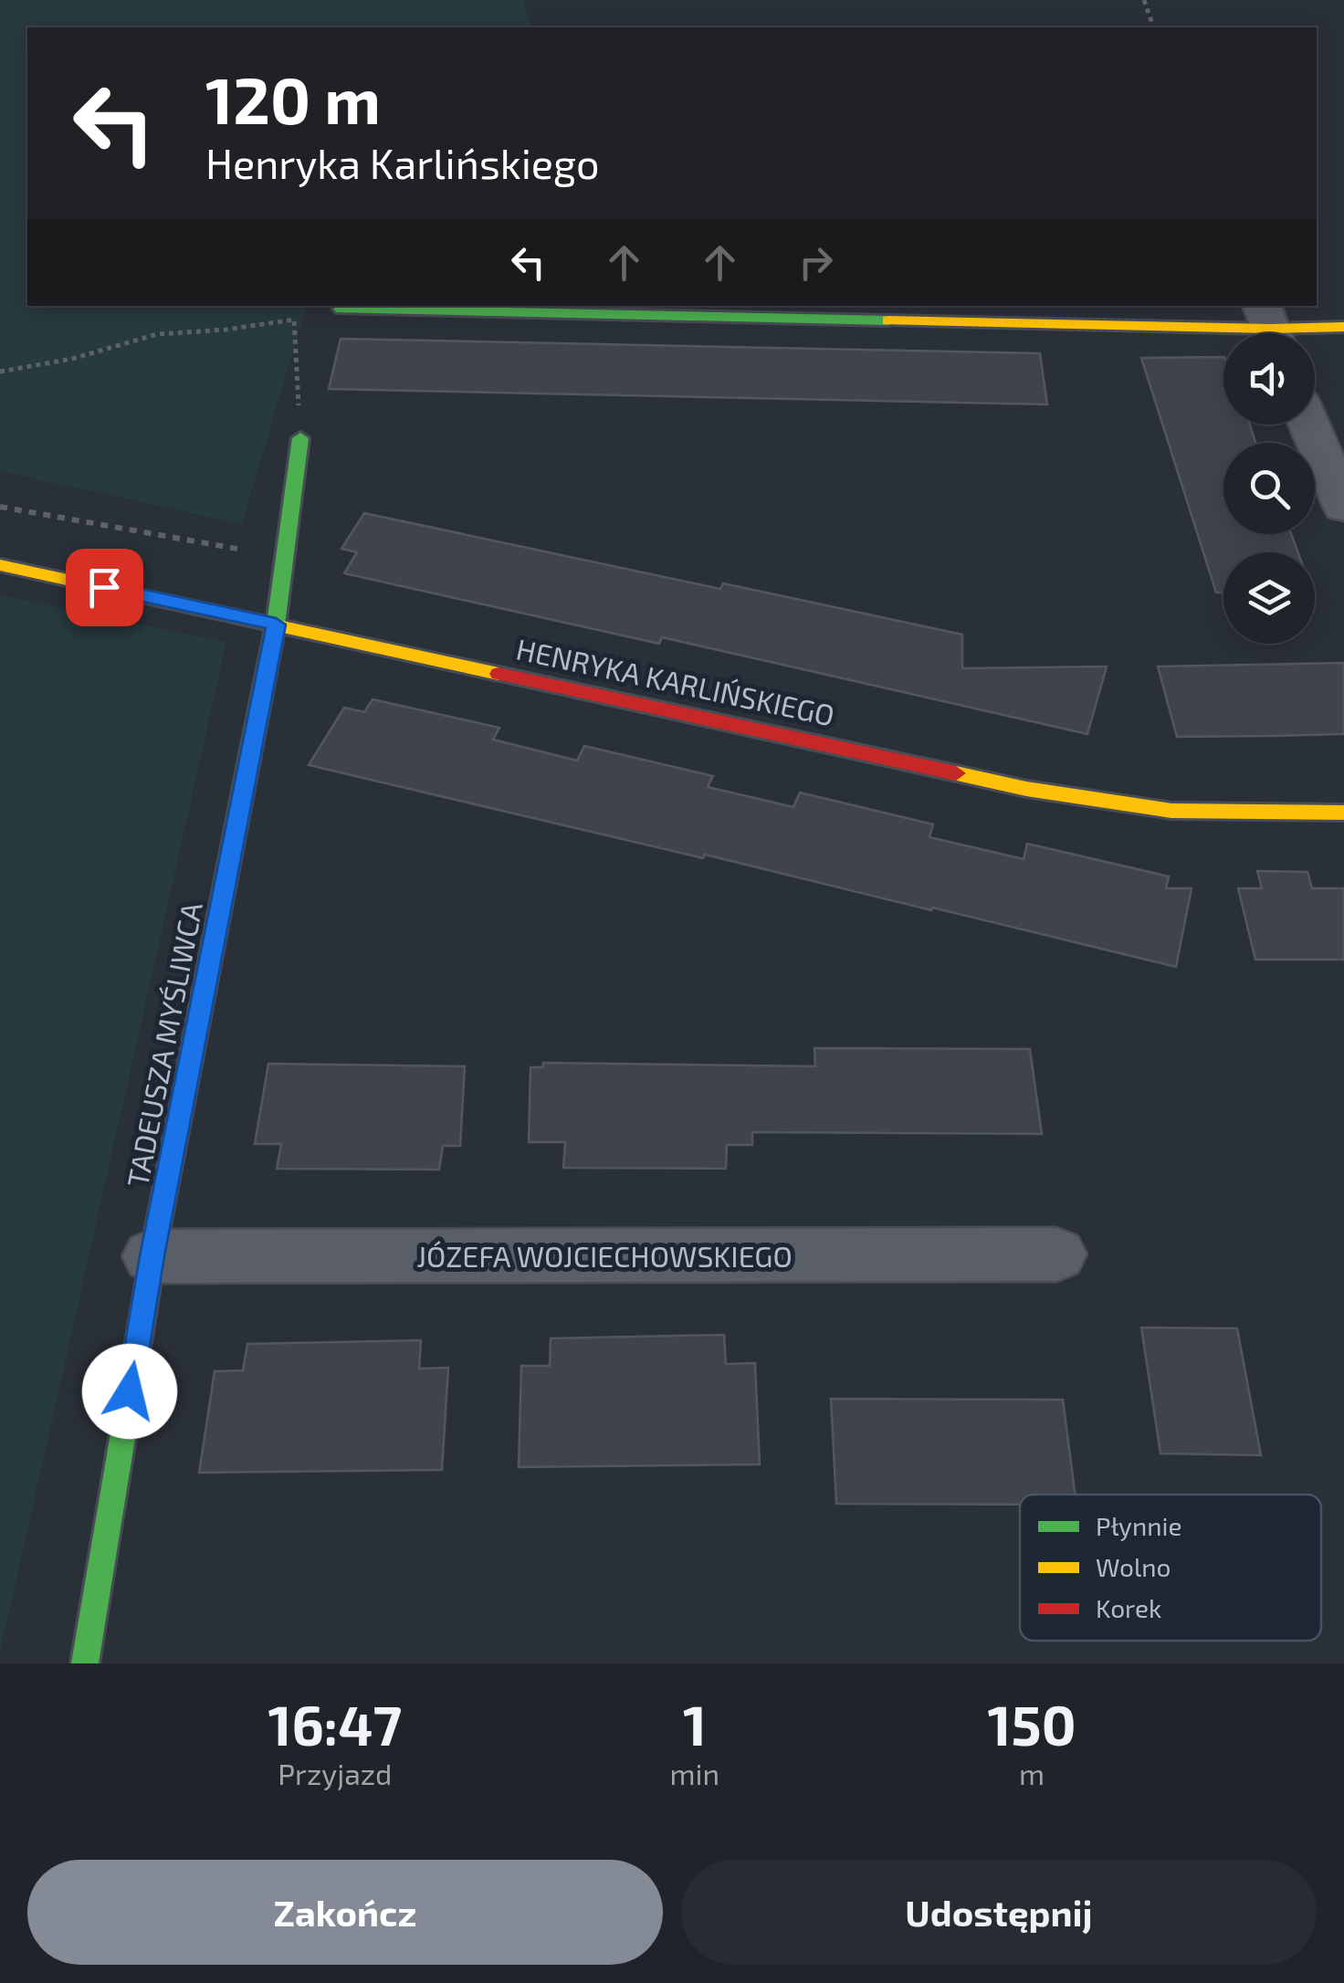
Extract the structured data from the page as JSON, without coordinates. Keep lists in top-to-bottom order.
{
  "streets": {
    "street": ["HENRYKA KARLIŃSKIEGO", "TADEUSZA MYŚLIWCA", "JÓZEFA WOJCIECHOWSKIEGO"]
  },
  "crossings": [
    ["HENRYKA KARLIŃSKIEGO", "TADEUSZA MYŚLIWCA"],
    ["TADEUSZA MYŚLIWCA", "JÓZEFA WOJCIECHOWSKIEGO"]
  ],
  "legend": ["Płynnie", "Wolno", "Korek"],
  "page": {
    "turn": ["120 m", "Henryka Karlińskiego"],
    "eta": [
      "16:47",
      "Przyjazd",
      "1",
      "min",
      "150",
      "m"
    ],
    "buttons": ["Zakończ", "Udostępnij"]
  }
}
